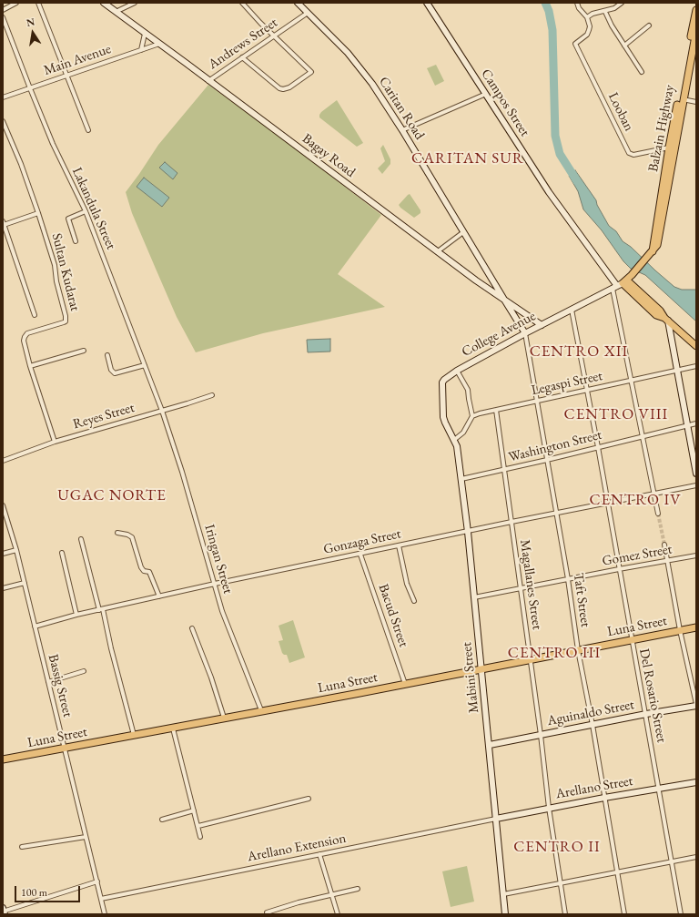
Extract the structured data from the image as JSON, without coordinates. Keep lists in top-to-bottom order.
{
  "streets": {
    "main road": [
      "Campos Street",
      "Caritan Road",
      "Balzain Highway",
      "Bagay Road",
      "College Avenue",
      "Luna Street",
      "Mabini Street",
      "Aguinaldo Street",
      "Arellano Street"
    ],
    "street": [
      "Andrews Street",
      "Main Avenue",
      "Looban",
      "Lakandula Street",
      "Sultan Kudarat",
      "Legaspi Street",
      "Reyes Street",
      "Washington Street",
      "Gonzaga Street",
      "Gomez Street",
      "Iringan Street",
      "Magallanes Street",
      "Taft Street",
      "Bacud Street",
      "Bassig Street",
      "Del Rosario Street",
      "Arellano Extension"
    ]
  },
  "crossings": [
    ["Andrews Street", "Caritan Road"],
    ["Andrews Street", "Bagay Road"],
    ["Main Avenue", "Bagay Road"],
    ["Main Avenue", "Lakandula Street"],
    ["Campos Street", "Balzain Highway"],
    ["Campos Street", "College Avenue"],
    ["Caritan Road", "Bagay Road"],
    ["Caritan Road", "College Avenue"],
    ["Caritan Road", "Taft Street"],
    ["Looban", "Balzain Highway"],
    ["Balzain Highway", "College Avenue"],
    ["Bagay Road", "College Avenue"],
    ["Lakandula Street", "Reyes Street"],
    ["Lakandula Street", "Iringan Street"],
    ["Sultan Kudarat", "Reyes Street"],
    ["College Avenue", "Taft Street"],
    ["College Avenue", "Mabini Street"],
    ["College Avenue", "Del Rosario Street"],
    ["Legaspi Street", "Magallanes Street"],
    ["Legaspi Street", "Taft Street"],
    ["Legaspi Street", "Del Rosario Street"],
    ["Reyes Street", "Iringan Street"],
    ["Washington Street", "Magallanes Street"],
    ["Washington Street", "Taft Street"],
    ["Washington Street", "Mabini Street"],
    ["Washington Street", "Del Rosario Street"],
    ["Gonzaga Street", "Iringan Street"],
    ["Gonzaga Street", "Magallanes Street"],
    ["Gonzaga Street", "Taft Street"],
    ["Gonzaga Street", "Bacud Street"],
    ["Gonzaga Street", "Mabini Street"],
    ["Gonzaga Street", "Bassig Street"],
    ["Gonzaga Street", "Del Rosario Street"],
    ["Gomez Street", "Magallanes Street"],
    ["Gomez Street", "Taft Street"],
    ["Gomez Street", "Mabini Street"],
    ["Gomez Street", "Del Rosario Street"],
    ["Iringan Street", "Luna Street"],
    ["Magallanes Street", "Luna Street"],
    ["Magallanes Street", "Aguinaldo Street"],
    ["Magallanes Street", "Arellano Street"],
    ["Taft Street", "Luna Street"],
    ["Taft Street", "Aguinaldo Street"],
    ["Taft Street", "Arellano Street"],
    ["Bacud Street", "Luna Street"],
    ["Luna Street", "Mabini Street"],
    ["Luna Street", "Bassig Street"],
    ["Luna Street", "Del Rosario Street"],
    ["Mabini Street", "Aguinaldo Street"],
    ["Mabini Street", "Arellano Street"],
    ["Mabini Street", "Arellano Extension"],
    ["Bassig Street", "Arellano Extension"],
    ["Del Rosario Street", "Aguinaldo Street"],
    ["Del Rosario Street", "Arellano Street"],
    ["Arellano Street", "Arellano Extension"]
  ],
  "districts": [
    "CARITAN SUR",
    "CENTRO XII",
    "CENTRO VIII",
    "UGAC NORTE",
    "CENTRO IV",
    "CENTRO III",
    "CENTRO II"
  ],
  "scale_bar": "100 m",
  "north": "top"
}
